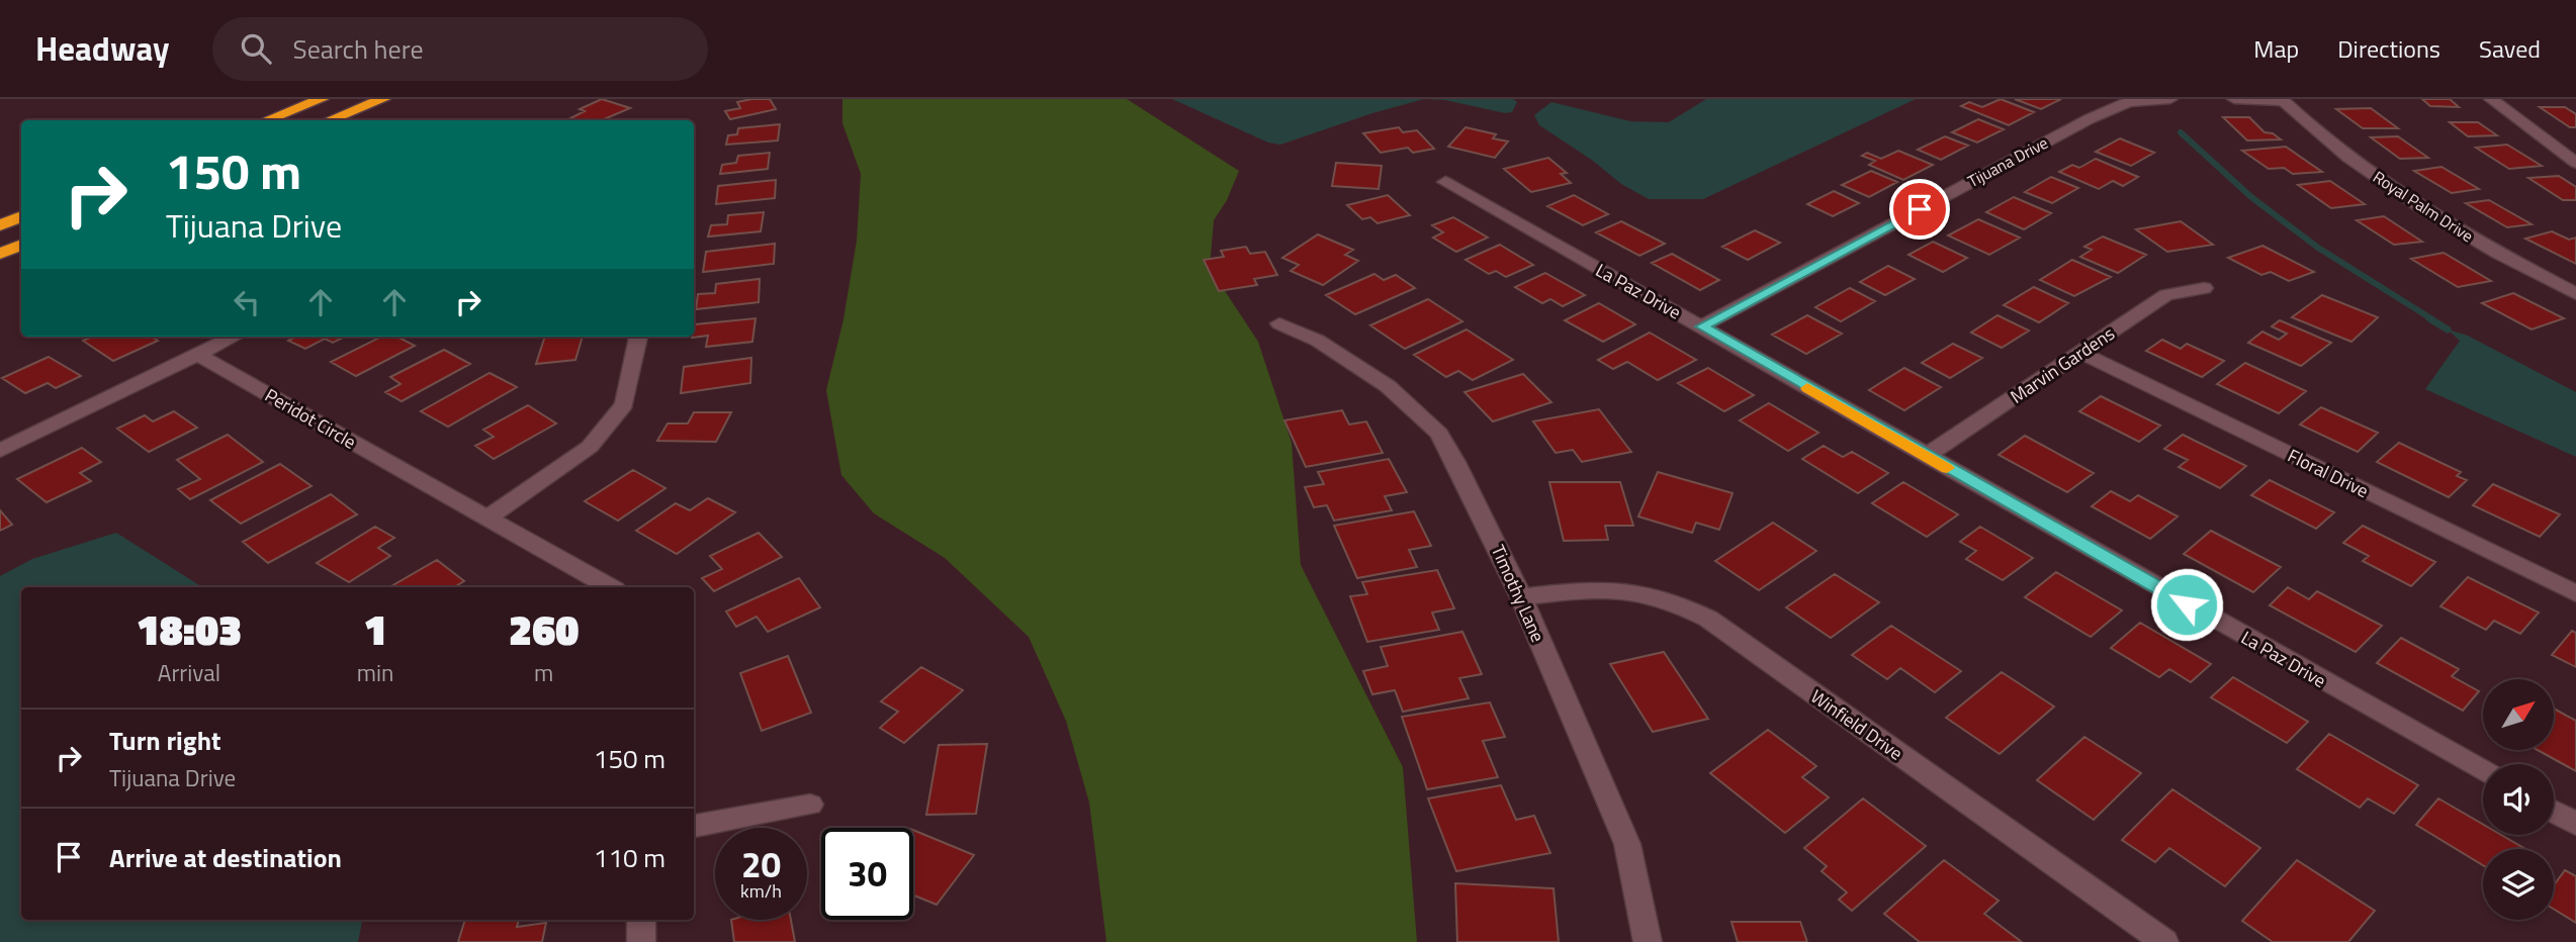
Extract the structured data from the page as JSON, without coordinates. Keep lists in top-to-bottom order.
{
  "streets": {
    "street": [
      "Tijuana Drive",
      "Royal Palm Drive",
      "La Paz Drive",
      "Marvin Gardens",
      "Peridot Circle",
      "Floral Drive",
      "Timothy Lane",
      "Winfield Drive"
    ]
  },
  "crossings": [
    ["Tijuana Drive", "La Paz Drive"],
    ["La Paz Drive", "Marvin Gardens"],
    ["Marvin Gardens", "Floral Drive"],
    ["Timothy Lane", "Winfield Drive"]
  ],
  "north": "top right",
  "page": {
    "header": "Headway",
    "search": "Search here",
    "nav": ["Map", "Directions", "Saved"],
    "turn": ["150 m", "Tijuana Drive"],
    "eta": [
      "18:03",
      "Arrival",
      "1",
      "min",
      "260",
      "m"
    ],
    "list": [
      {
        "name": "Turn right",
        "note": "Tijuana Drive",
        "value": "150 m"
      },
      {
        "name": "Arrive at destination",
        "value": "110 m"
      }
    ],
    "speed": "20 km/h",
    "limit": "30"
  }
}
